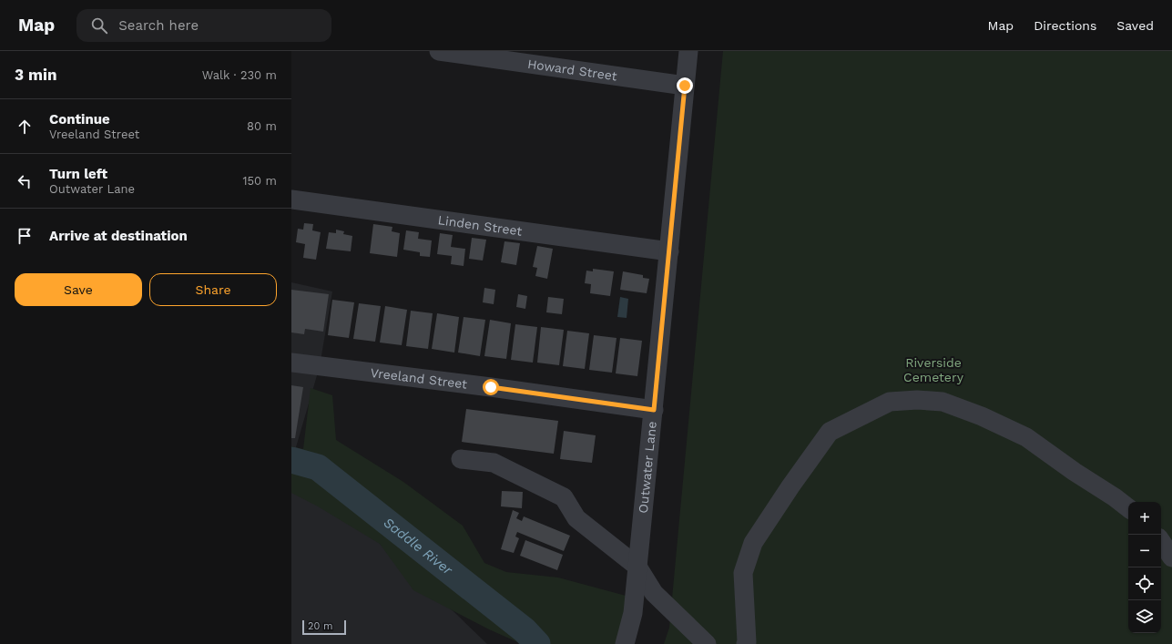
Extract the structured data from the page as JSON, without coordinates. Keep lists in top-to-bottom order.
{
  "streets": {
    "street": [
      "Howard Street",
      "Linden Street",
      "Vreeland Street",
      "Outwater Lane"
    ]
  },
  "crossings": [
    ["Howard Street", "Outwater Lane"],
    ["Linden Street", "Outwater Lane"],
    ["Vreeland Street", "Outwater Lane"]
  ],
  "water": ["Saddle River"],
  "parks": ["Riverside Cemetery"],
  "scale_bar": "20 m",
  "page": {
    "header": "Map",
    "search": "Search here",
    "nav": ["Map", "Directions", "Saved"],
    "heading": ["3 min", "Walk · 230 m"],
    "list": [
      ["Continue", "Vreeland Street", "80 m"],
      ["Turn left", "Outwater Lane", "150 m"],
      "Arrive at destination"
    ],
    "buttons": ["Save", "Share"],
    "map_buttons": ["+", "−"],
    "scale": "20 m"
  }
}
